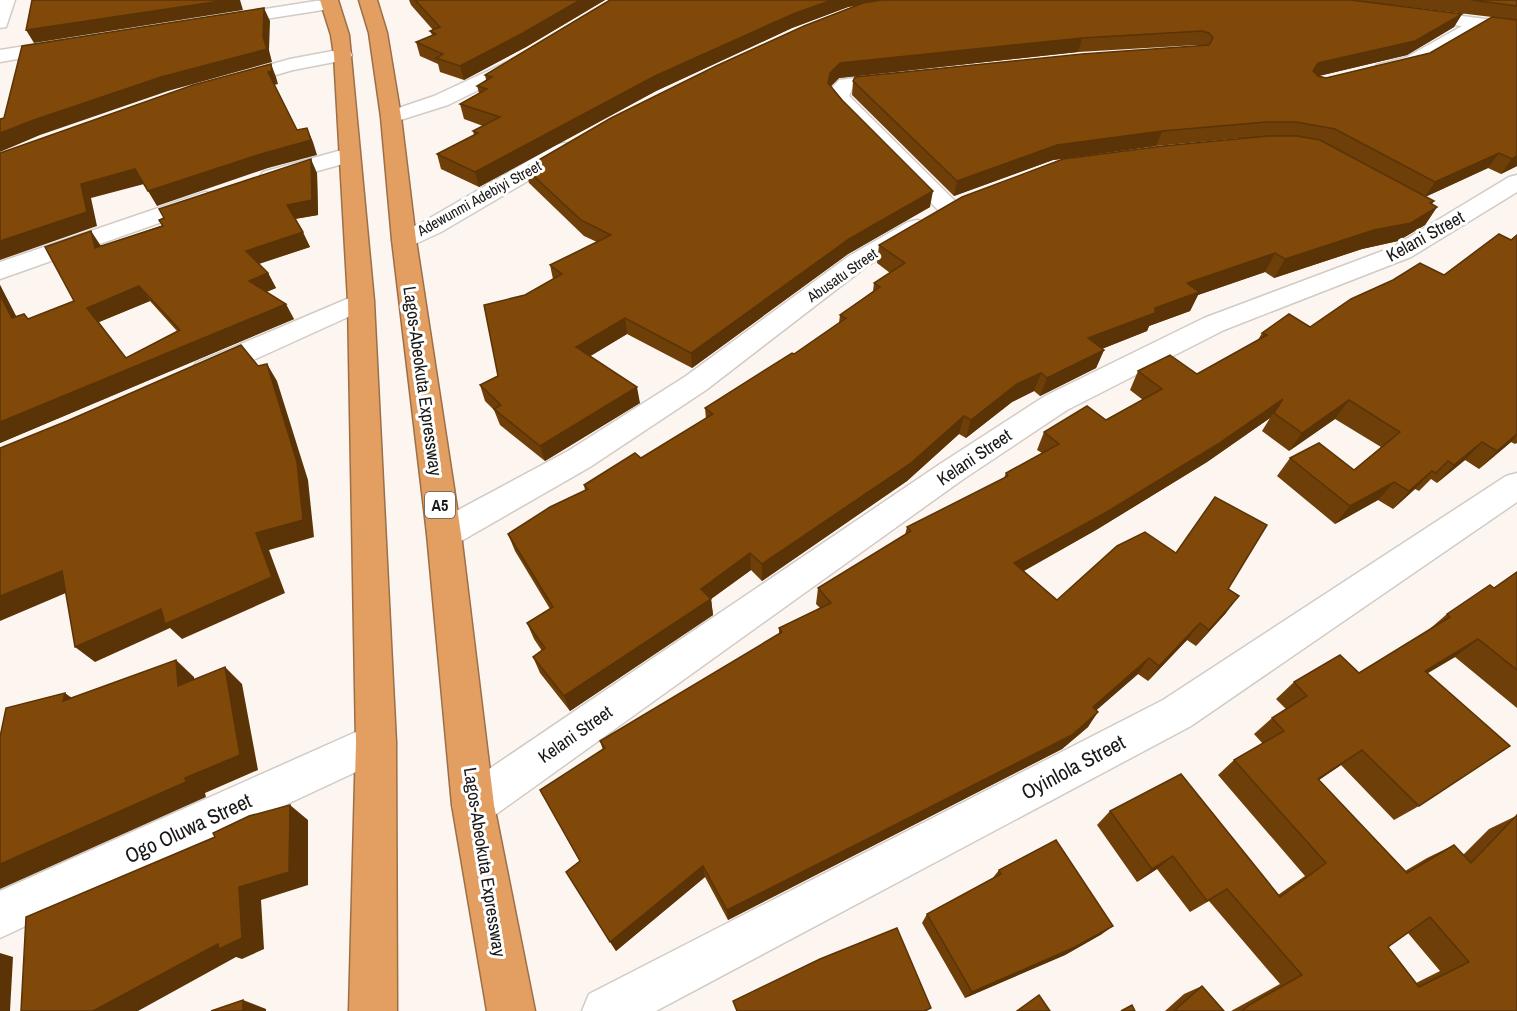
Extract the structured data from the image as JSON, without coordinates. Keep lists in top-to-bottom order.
{
  "streets": {
    "highway": ["Lagos-Abeokuta Expressway", "A5"],
    "street": [
      "Adewunmi Adebiyi Street",
      "Kelani Street",
      "Abusatu Street",
      "Oyinlola Street",
      "Ogo Oluwa Street"
    ]
  },
  "crossings": [
    ["Adewunmi Adebiyi Street", "Lagos-Abeokuta Expressway"],
    ["Kelani Street", "Lagos-Abeokuta Expressway"],
    ["Abusatu Street", "Lagos-Abeokuta Expressway"]
  ]
}
